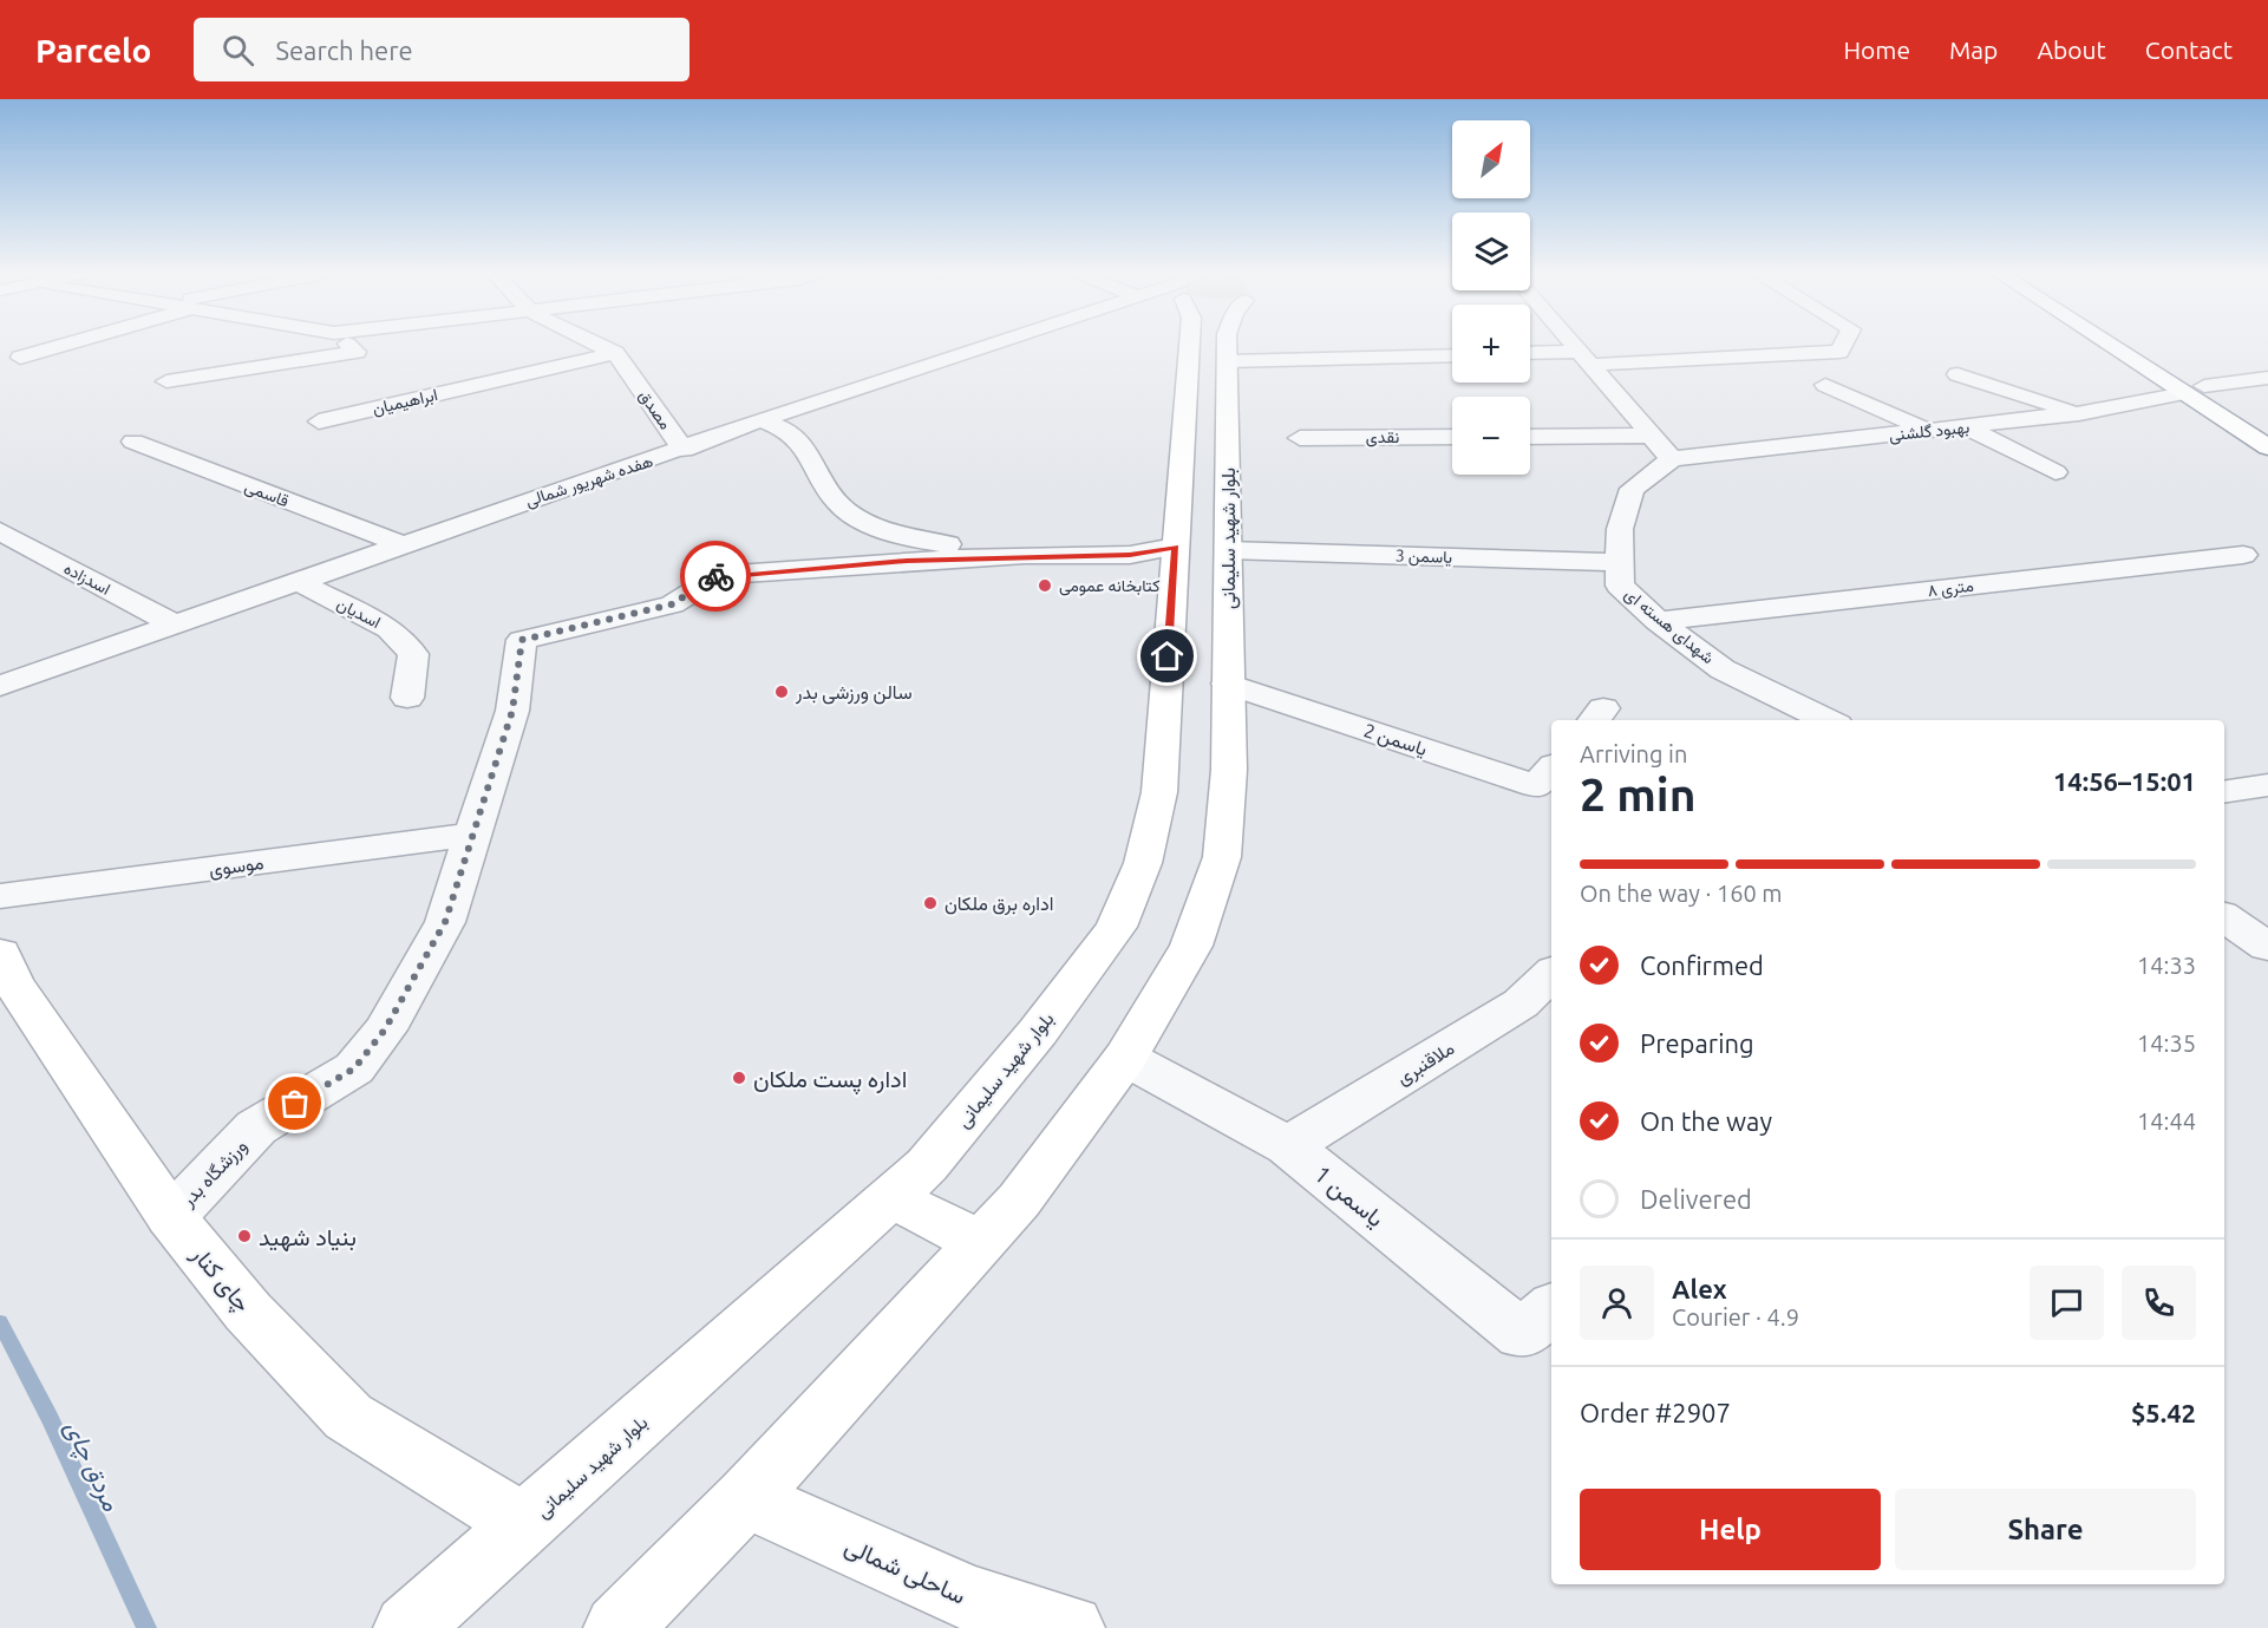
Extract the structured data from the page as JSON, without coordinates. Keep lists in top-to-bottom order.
{
  "streets": {
    "main road": ["بلوار شهید سلیمانی", "چای کنار", "ساحلی شمالی"],
    "street": [
      "ابراهیمیان",
      "مصدق",
      "بهبود گلشنی",
      "نقدی",
      "هفده شهریور شمالی",
      "قاسمی",
      "یاسمن 3",
      "اسدزاده",
      "۸ متری",
      "اسدیان",
      "شهدای هسته ای",
      "یاسمن 2",
      "موسوی",
      "ملاقنبری",
      "ورزشگاه بدر",
      "یاسمن 1"
    ]
  },
  "crossings": [
    ["ابراهیمیان", "مصدق"],
    ["مصدق", "هفده شهریور شمالی"],
    ["بهبود گلشنی", "شهدای هسته ای"],
    ["هفده شهریور شمالی", "قاسمی"],
    ["هفده شهریور شمالی", "اسدزاده"],
    ["هفده شهریور شمالی", "اسدیان"],
    ["بلوار شهید سلیمانی", "یاسمن 3"],
    ["بلوار شهید سلیمانی", "یاسمن 2"],
    ["بلوار شهید سلیمانی", "یاسمن 1"],
    ["بلوار شهید سلیمانی", "چای کنار"],
    ["بلوار شهید سلیمانی", "ساحلی شمالی"],
    ["یاسمن 3", "شهدای هسته ای"],
    ["۸ متری", "شهدای هسته ای"],
    ["موسوی", "ورزشگاه بدر"],
    ["ملاقنبری", "یاسمن 1"],
    ["ورزشگاه بدر", "چای کنار"]
  ],
  "water": ["مردق چای"],
  "places": [
    "کتابخانه عمومی",
    "سالن ورزشی بدر",
    "اداره برق ملکان",
    "اداره پست ملکان",
    "بنیاد شهید"
  ],
  "north": "top right",
  "page": {
    "header": "Parcelo",
    "search": "Search here",
    "nav": [
      "Home",
      "Map",
      "About",
      "Contact"
    ],
    "map_buttons": ["+", "−"],
    "heading": ["2 min", "Arriving in", "14:56–15:01"],
    "panel": [
      "Alex",
      "Courier · 4.9",
      "Order #2907",
      "$5.42"
    ],
    "bar": "On the way · 160 m",
    "list": [
      ["Confirmed", "14:33"],
      ["Preparing", "14:35"],
      ["On the way", "14:44"],
      "Delivered"
    ],
    "buttons": ["Help", "Share"]
  }
}
